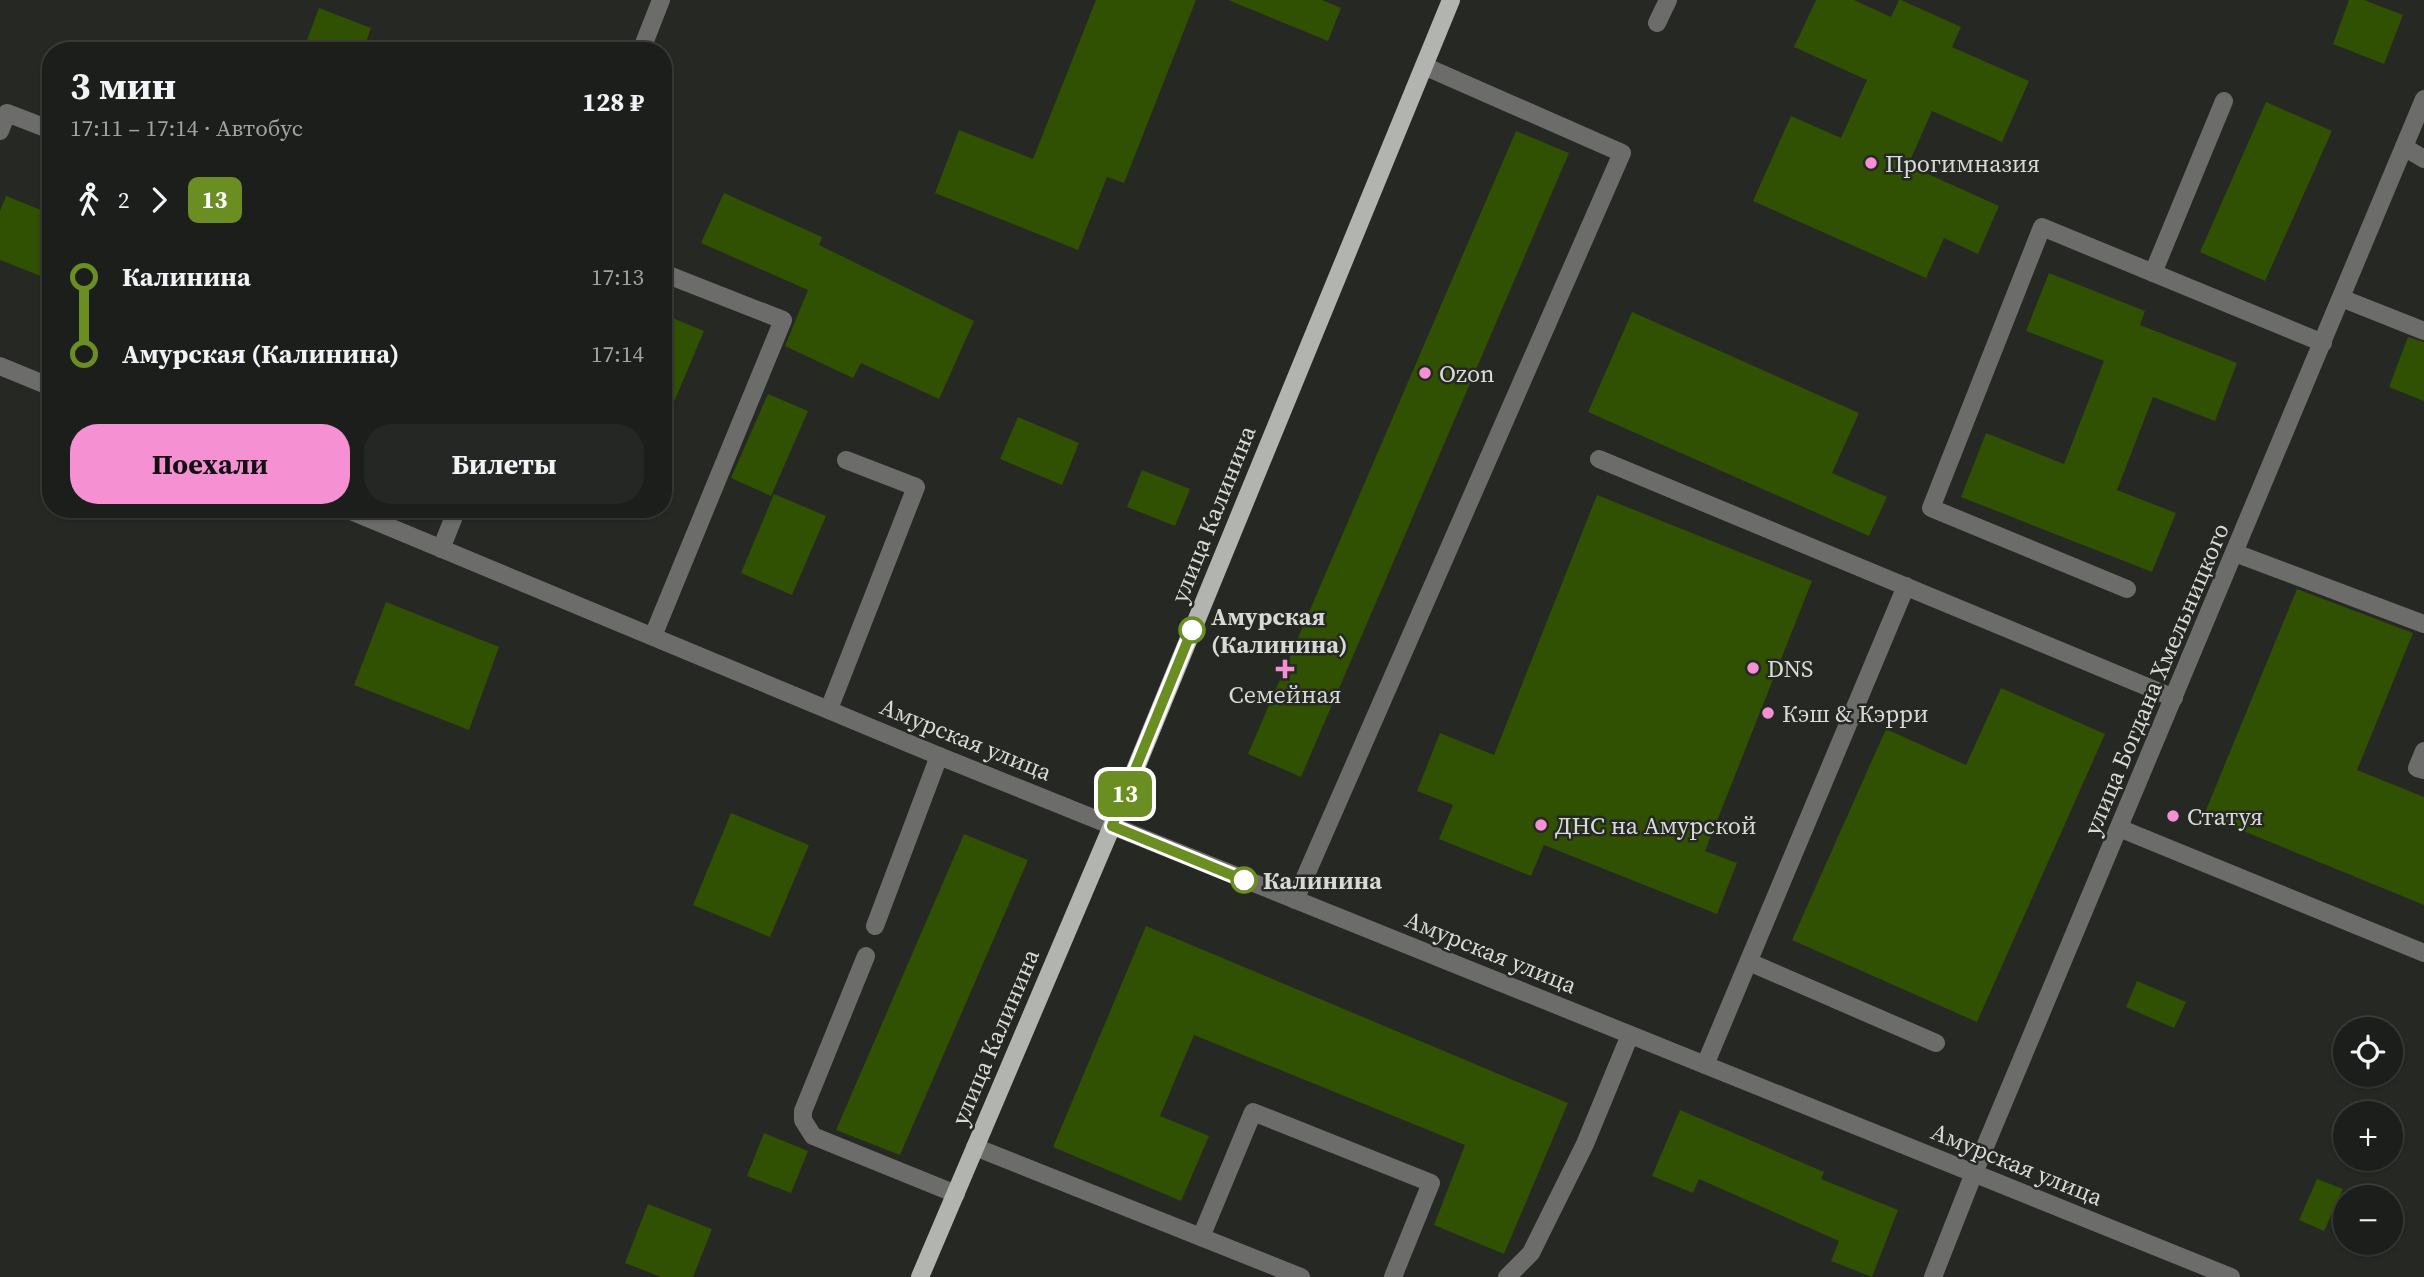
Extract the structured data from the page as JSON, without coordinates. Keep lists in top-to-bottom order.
{
  "streets": {
    "main road": ["улица Калинина"],
    "street": ["улица Богдана Хмельницкого", "Амурская улица"]
  },
  "crossings": [
    ["улица Калинина", "Амурская улица"],
    ["улица Богдана Хмельницкого", "Амурская улица"]
  ],
  "places": {
    "other": [
      "Прогимназия",
      "Ozon",
      "Амурская (Калинина)",
      "DNS",
      "Кэш & Кэрри",
      "Статуя",
      "ДНС на Амурской",
      "Калинина"
    ],
    "health": ["Семейная"]
  },
  "lines": ["bus line 13"],
  "page": {
    "on_map": "13",
    "heading": ["3 мин", "17:11 – 17:14 · Автобус", "128 ₽"],
    "legs": ["2", "13"],
    "list": [
      {
        "name": "Калинина",
        "value": "17:13"
      },
      {
        "name": "Амурская (Калинина)",
        "value": "17:14"
      }
    ],
    "buttons": ["Поехали", "Билеты"],
    "map_buttons": ["+", "−"]
  }
}
